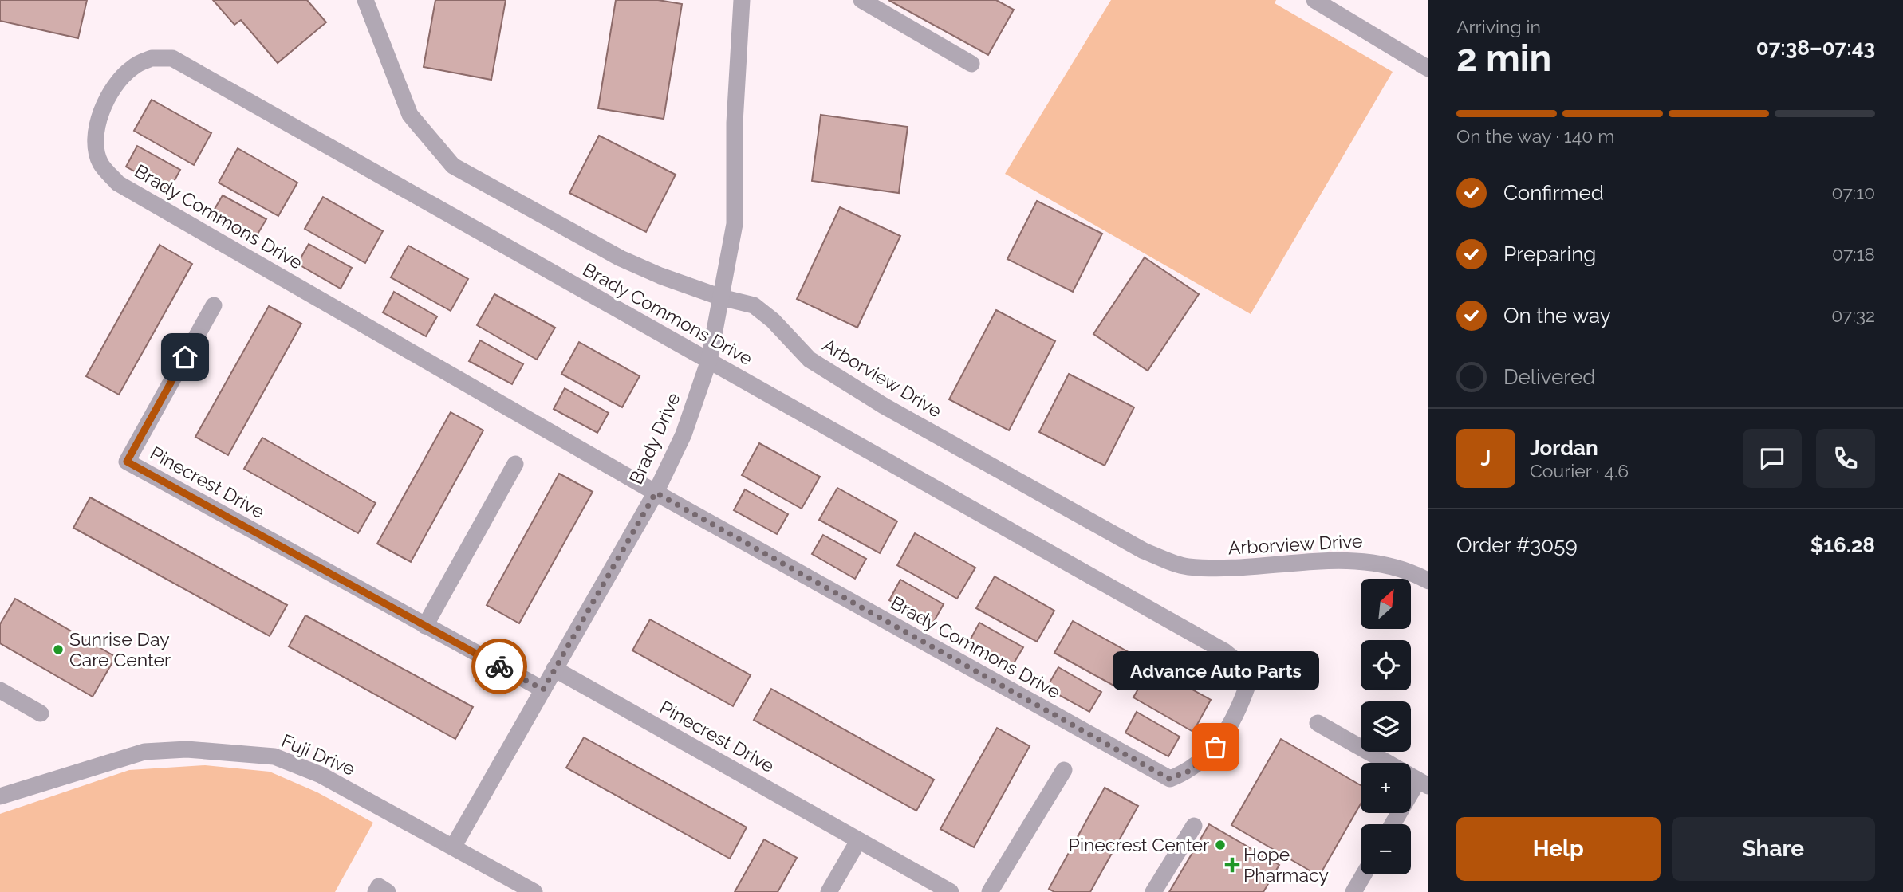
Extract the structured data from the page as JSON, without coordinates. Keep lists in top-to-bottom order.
{
  "streets": {
    "street": [
      "Brady Commons Drive",
      "Arborview Drive",
      "Brady Drive",
      "Pinecrest Drive",
      "Fuji Drive"
    ]
  },
  "crossings": [
    ["Brady Commons Drive", "Brady Drive"],
    ["Arborview Drive", "Brady Drive"],
    ["Brady Drive", "Pinecrest Drive"],
    ["Brady Drive", "Fuji Drive"]
  ],
  "places": {
    "other": ["Sunrise Day Care Center", "Advance Auto Parts", "Pinecrest Center"],
    "health": ["Hope Pharmacy"]
  },
  "north": "top right",
  "page": {
    "heading": ["2 min", "Arriving in", "07:38–07:43"],
    "panel": [
      "Jordan",
      "Courier · 4.6",
      "Order #3059",
      "$16.28"
    ],
    "bar": "On the way · 140 m",
    "list": [
      ["Confirmed", "07:10"],
      ["Preparing", "07:18"],
      ["On the way", "07:32"],
      "Delivered"
    ],
    "round": "J",
    "map_buttons": ["+", "−"],
    "bubble": "Advance Auto Parts",
    "buttons": ["Help", "Share"]
  }
}
